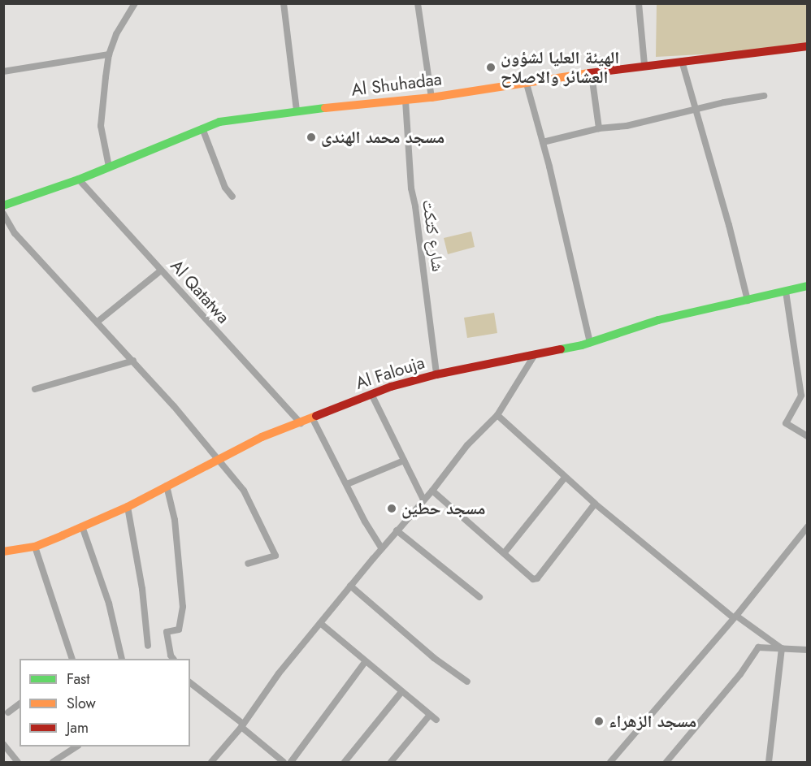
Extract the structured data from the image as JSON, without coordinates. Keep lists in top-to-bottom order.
{
  "streets": {
    "main road": ["Al Shuhadaa", "Al Falouja"],
    "street": ["شارع كتكت", "Al Qatatwa"]
  },
  "crossings": [
    ["Al Shuhadaa", "شارع كتكت"],
    ["Al Shuhadaa", "Al Qatatwa"],
    ["شارع كتكت", "Al Falouja"],
    ["Al Qatatwa", "Al Falouja"]
  ],
  "places": [
    "الهيئة العليا لشؤون العشائر والاصلاح",
    "مسجد محمد الهندى",
    "مسجد حطين",
    "مسجد الزهراء"
  ],
  "legend": ["Fast", "Slow", "Jam"]
}
